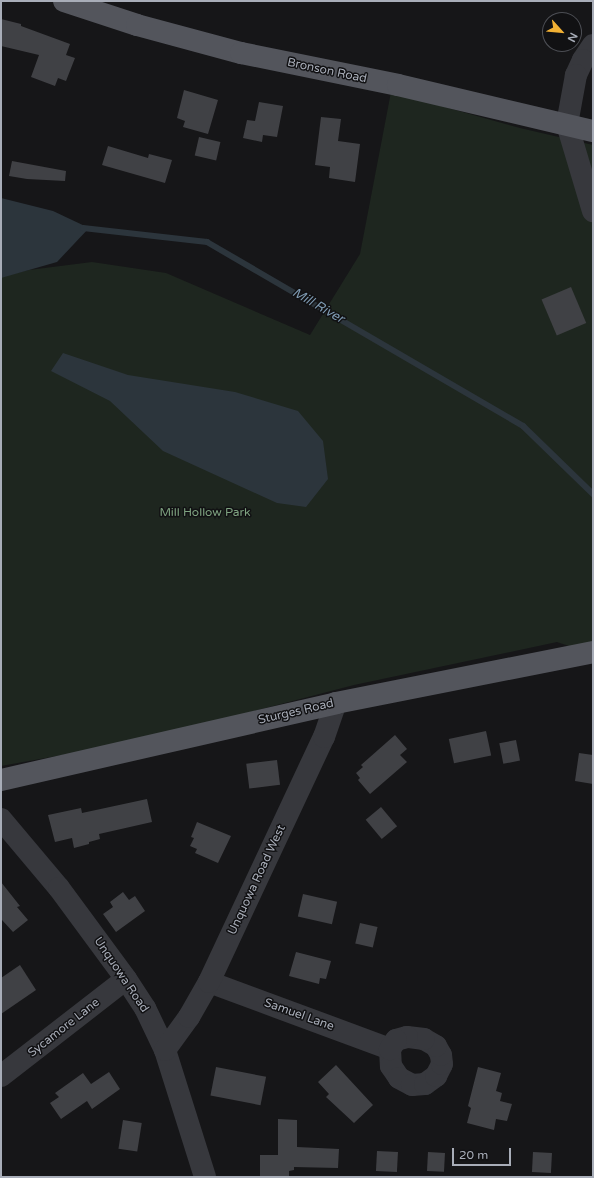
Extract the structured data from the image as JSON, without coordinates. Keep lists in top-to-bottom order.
{
  "streets": {
    "main road": ["Bronson Road", "Sturges Road"],
    "street": [
      "Unquowa Road West",
      "Unquowa Road",
      "Samuel Lane",
      "Sycamore Lane"
    ]
  },
  "crossings": [
    ["Sturges Road", "Unquowa Road West"],
    ["Unquowa Road West", "Unquowa Road"],
    ["Unquowa Road West", "Samuel Lane"],
    ["Unquowa Road", "Sycamore Lane"]
  ],
  "water": ["Mill River"],
  "parks": ["Mill Hollow Park"],
  "scale_bar": "20 m",
  "north": "bottom right"
}
